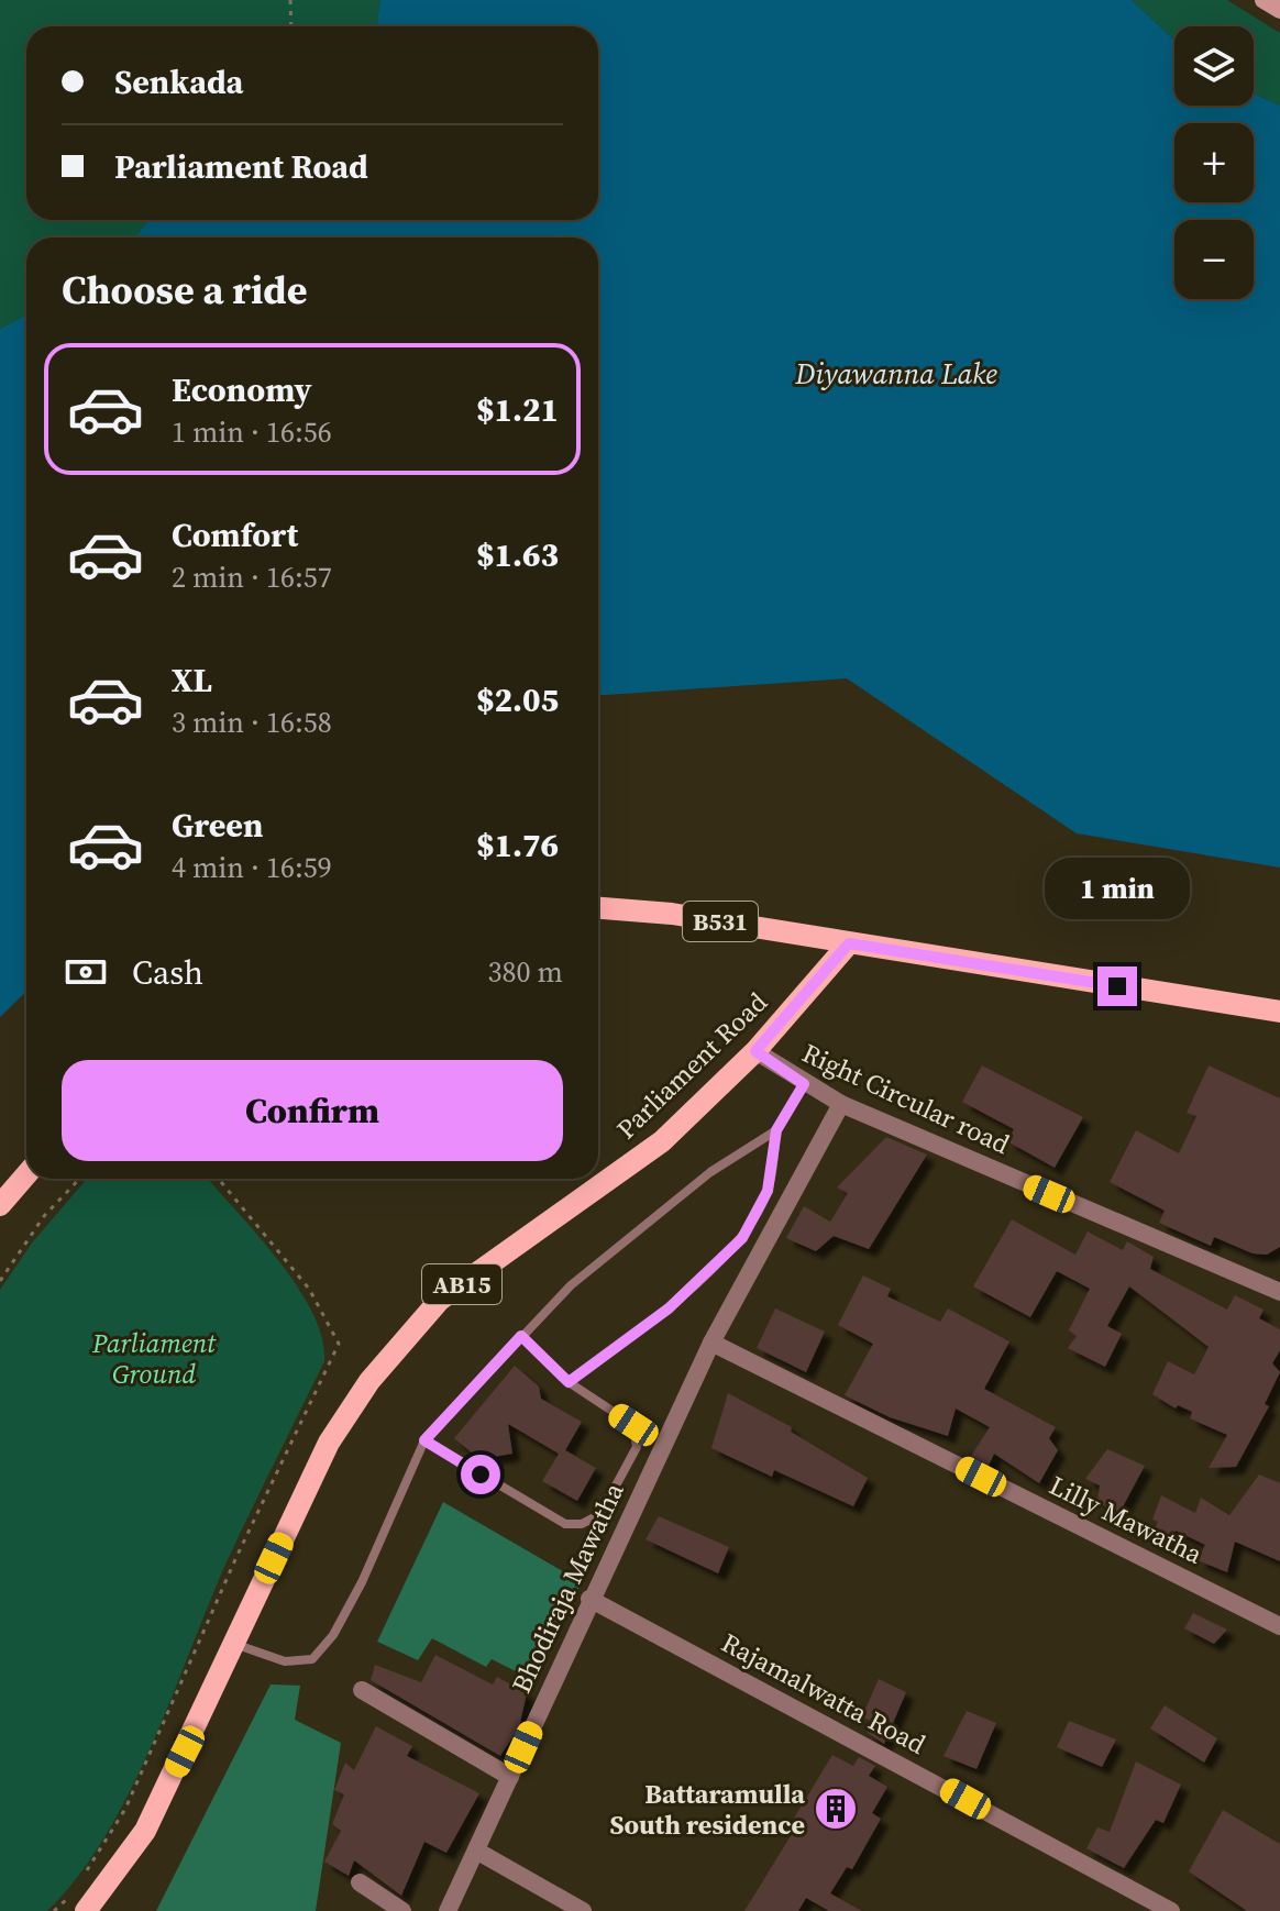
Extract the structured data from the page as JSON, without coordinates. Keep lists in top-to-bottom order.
{
  "streets": {
    "main road": ["B531", "Parliament Road", "AB15"],
    "street": [
      "Right Circular road",
      "Lilly Mawatha",
      "Bhodiraja Mawatha",
      "Rajamalwatta Road"
    ]
  },
  "crossings": [
    ["B531", "Parliament Road"],
    ["Parliament Road", "Right Circular road"],
    ["Right Circular road", "Bhodiraja Mawatha"],
    ["Lilly Mawatha", "Bhodiraja Mawatha"],
    ["Bhodiraja Mawatha", "Rajamalwatta Road"]
  ],
  "water": ["Diyawanna Lake"],
  "parks": ["Parliament Ground"],
  "places": {
    "building": ["Battaramulla South residence"]
  },
  "page": {
    "map_buttons": ["+", "−"],
    "banner": ["Senkada", "Parliament Road"],
    "heading": "Choose a ride",
    "list": [
      {
        "name": "Economy",
        "note": "1 min · 16:56",
        "value": "$1.21"
      },
      {
        "name": "Comfort",
        "note": "2 min · 16:57",
        "value": "$1.63"
      },
      {
        "name": "XL",
        "note": "3 min · 16:58",
        "value": "$2.05"
      },
      {
        "name": "Green",
        "note": "4 min · 16:59",
        "value": "$1.76"
      }
    ],
    "bubble": "1 min",
    "pay": ["Cash", "380 m"],
    "buttons": "Confirm"
  }
}
